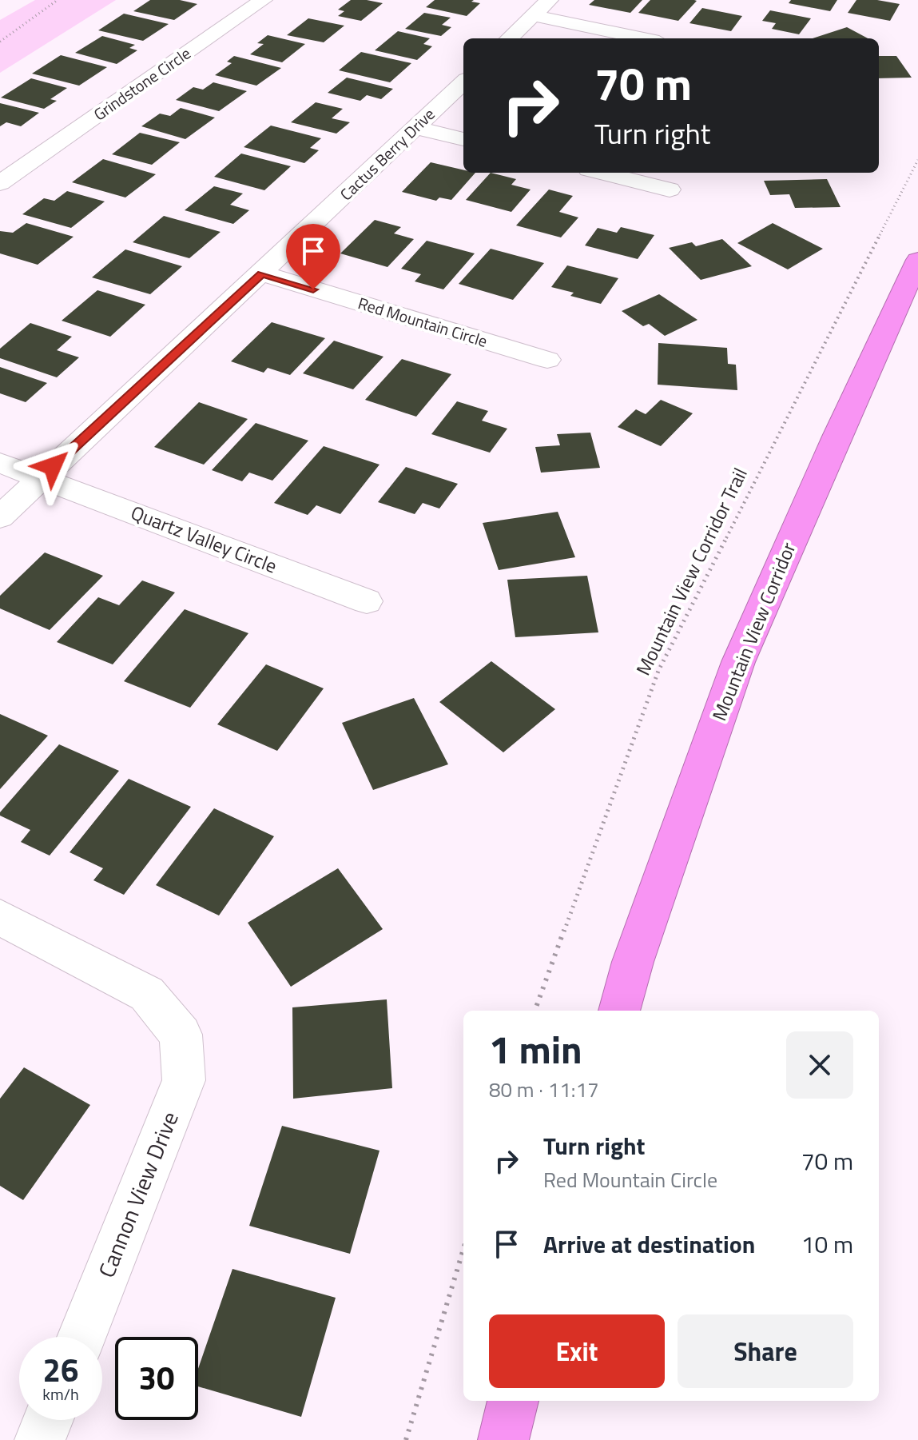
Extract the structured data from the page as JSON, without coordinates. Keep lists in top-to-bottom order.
{
  "streets": {
    "highway": ["Mountain View Corridor"],
    "street": [
      "Grindstone Circle",
      "Cactus Berry Drive",
      "Red Mountain Circle",
      "Quartz Valley Circle",
      "Cannon View Drive"
    ],
    "path": ["Mountain View Corridor Trail"]
  },
  "crossings": [
    ["Cactus Berry Drive", "Red Mountain Circle"],
    ["Cactus Berry Drive", "Quartz Valley Circle"]
  ],
  "page": {
    "turn": ["70 m", "Turn right"],
    "heading": ["1 min", "80 m · 11:17"],
    "list": [
      {
        "name": "Turn right",
        "note": "Red Mountain Circle",
        "value": "70 m"
      },
      {
        "name": "Arrive at destination",
        "value": "10 m"
      }
    ],
    "buttons": ["Exit", "Share"],
    "speed": "26 km/h",
    "limit": "30"
  }
}
